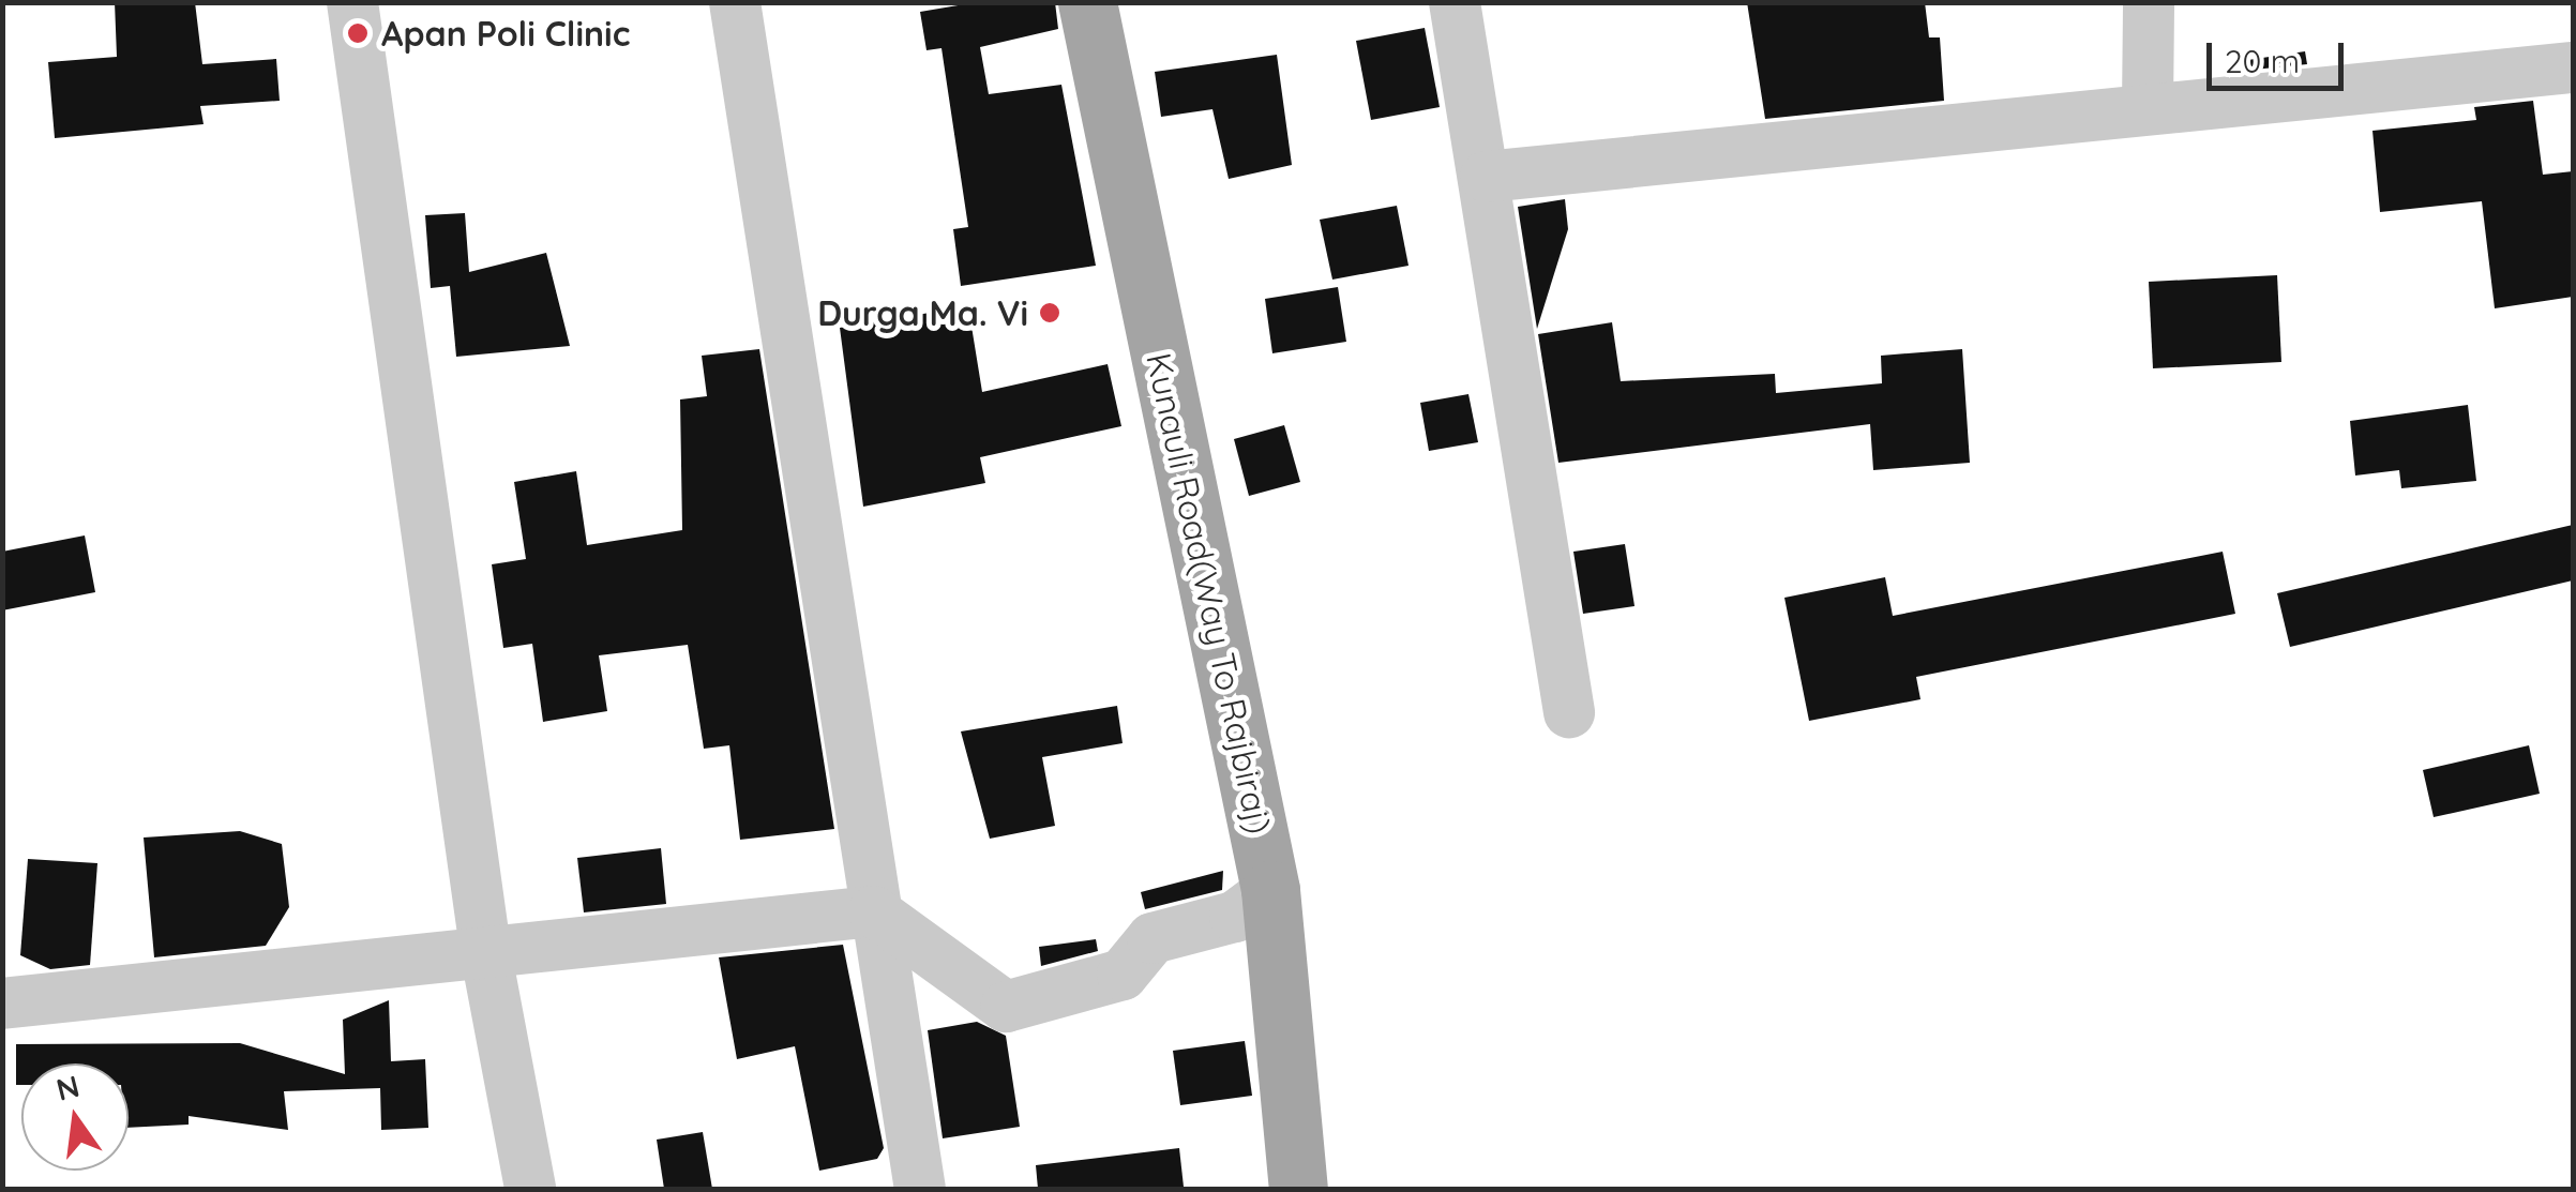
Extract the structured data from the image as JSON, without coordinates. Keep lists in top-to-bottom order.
{
  "streets": {
    "main road": ["Kunauli Road(Way To Rajbiraj)"]
  },
  "places": ["Apan Poli Clinic", "Durga Ma. Vi"],
  "scale_bar": "20 m",
  "north": "top"
}
